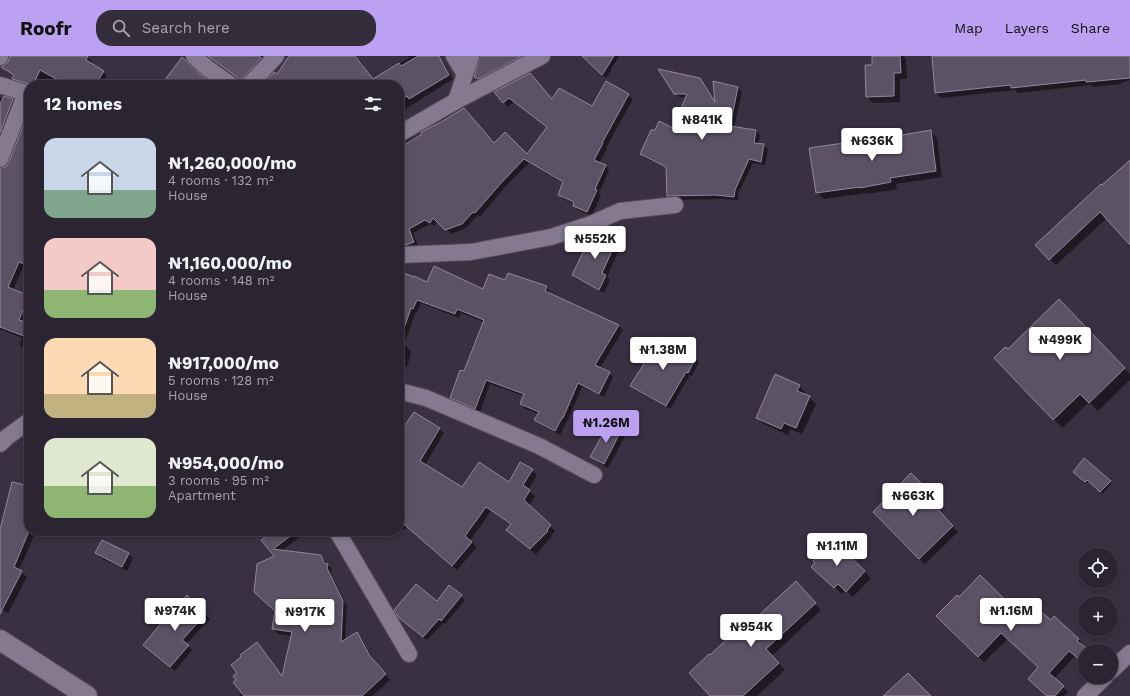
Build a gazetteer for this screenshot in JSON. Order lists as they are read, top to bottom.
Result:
{
  "page": {
    "header": "Roofr",
    "search": "Search here",
    "nav": ["Map", "Layers", "Share"],
    "heading": "12 homes",
    "price": [
      "₦841K",
      "₦636K",
      "₦552K",
      "₦499K",
      "₦1.38M",
      "₦1.26M",
      "₦663K",
      "₦1.11M",
      "₦974K",
      "₦1.16M",
      "₦917K",
      "₦954K"
    ],
    "list": [
      {
        "name": "₦1,260,000/mo",
        "note": "4 rooms · 132 m² · House"
      },
      {
        "name": "₦1,160,000/mo",
        "note": "4 rooms · 148 m² · House"
      },
      {
        "name": "₦917,000/mo",
        "note": "5 rooms · 128 m² · House"
      },
      {
        "name": "₦954,000/mo",
        "note": "3 rooms · 95 m² · Apartment"
      }
    ],
    "map_buttons": ["+", "−"]
  }
}
